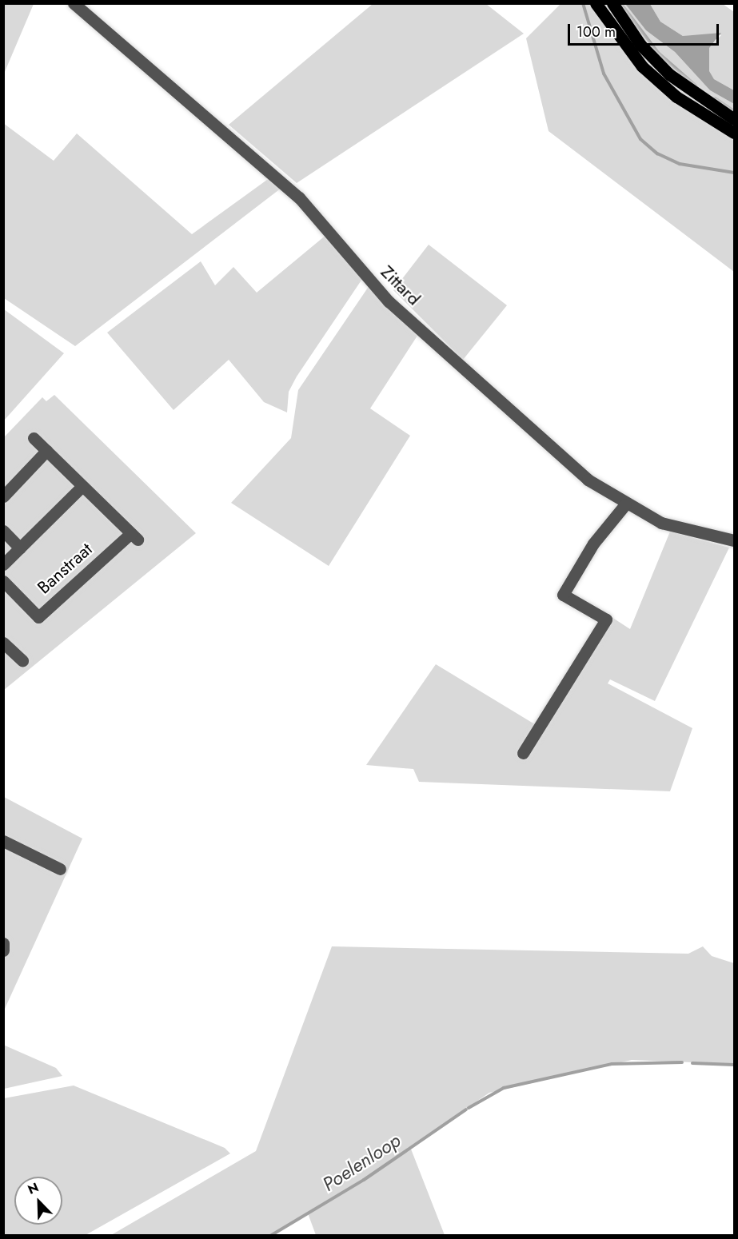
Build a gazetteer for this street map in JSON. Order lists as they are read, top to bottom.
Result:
{
  "streets": {
    "street": ["Zittard", "Banstraat"]
  },
  "water": ["Poelenloop"],
  "scale_bar": "100 m",
  "north": "top left"
}
